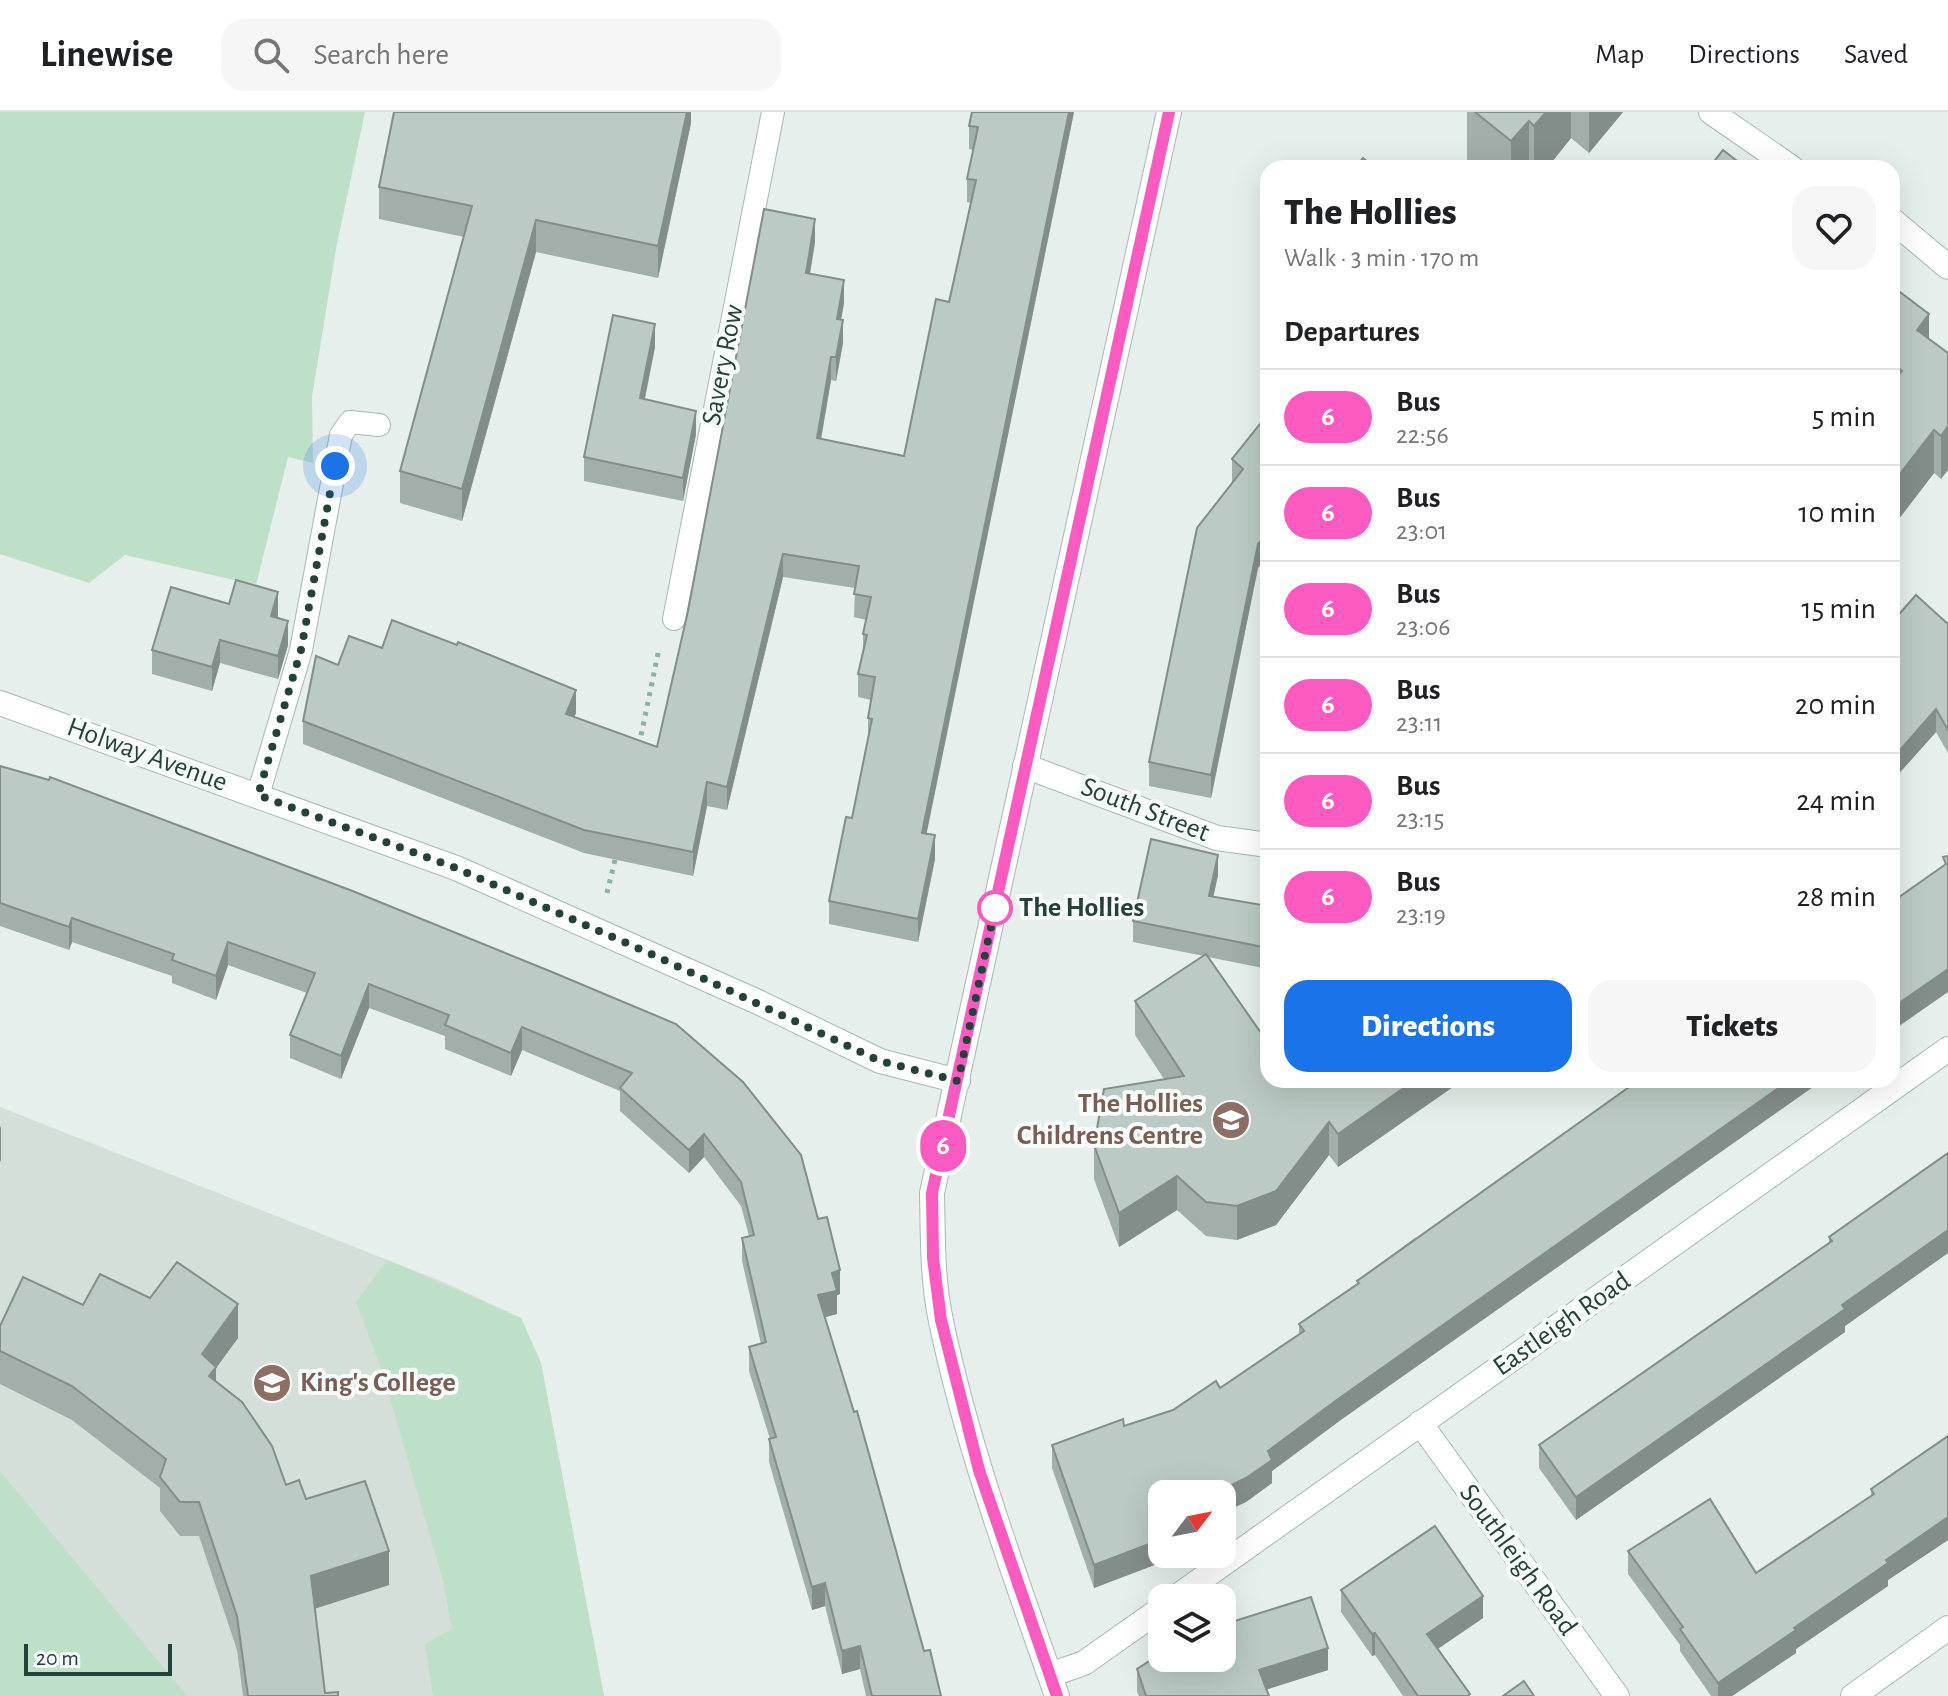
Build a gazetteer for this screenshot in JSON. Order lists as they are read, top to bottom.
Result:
{
  "streets": {
    "street": [
      "Holway Avenue",
      "South Street",
      "Eastleigh Road",
      "Southleigh Road"
    ],
    "lane": ["Savery Row"]
  },
  "crossings": [
    ["Eastleigh Road", "Southleigh Road"]
  ],
  "places": {
    "other": ["The Hollies"],
    "school or university": ["The Hollies Childrens Centre", "King's College"]
  },
  "lines": ["bus line 6"],
  "scale_bar": "20 m",
  "north": "top right",
  "page": {
    "header": "Linewise",
    "search": "Search here",
    "nav": ["Map", "Directions", "Saved"],
    "on_map": "6",
    "heading": [
      ["The Hollies", "Walk · 3 min · 170 m"],
      "Departures"
    ],
    "list": [
      {
        "mark": "6",
        "name": "Bus",
        "note": "22:56",
        "value": "5 min"
      },
      {
        "mark": "6",
        "name": "Bus",
        "note": "23:01",
        "value": "10 min"
      },
      {
        "mark": "6",
        "name": "Bus",
        "note": "23:06",
        "value": "15 min"
      },
      {
        "mark": "6",
        "name": "Bus",
        "note": "23:11",
        "value": "20 min"
      },
      {
        "mark": "6",
        "name": "Bus",
        "note": "23:15",
        "value": "24 min"
      },
      {
        "mark": "6",
        "name": "Bus",
        "note": "23:19",
        "value": "28 min"
      }
    ],
    "buttons": ["Directions", "Tickets"],
    "scale": "20 m"
  }
}
